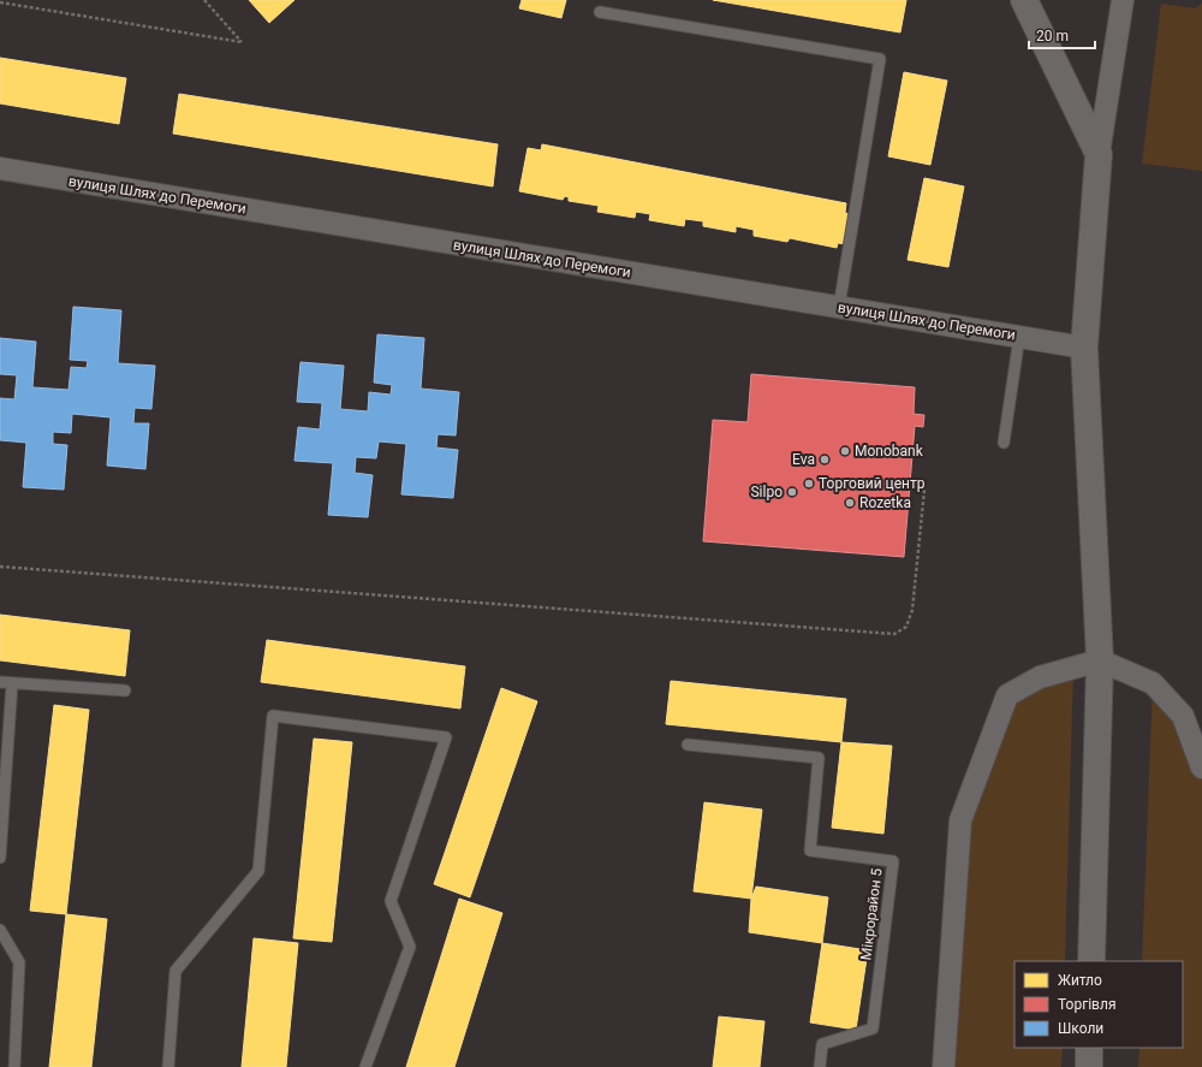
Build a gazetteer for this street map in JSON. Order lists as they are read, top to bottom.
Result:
{
  "streets": {
    "street": ["вулиця Шлях до Перемоги"],
    "lane": ["Мікрорайон 5"]
  },
  "places": [
    "Monobank",
    "Eva",
    "Торговий центр",
    "Silpo",
    "Rozetka"
  ],
  "legend": ["Житло", "Торгівля", "Школи"],
  "scale_bar": "20 m"
}
